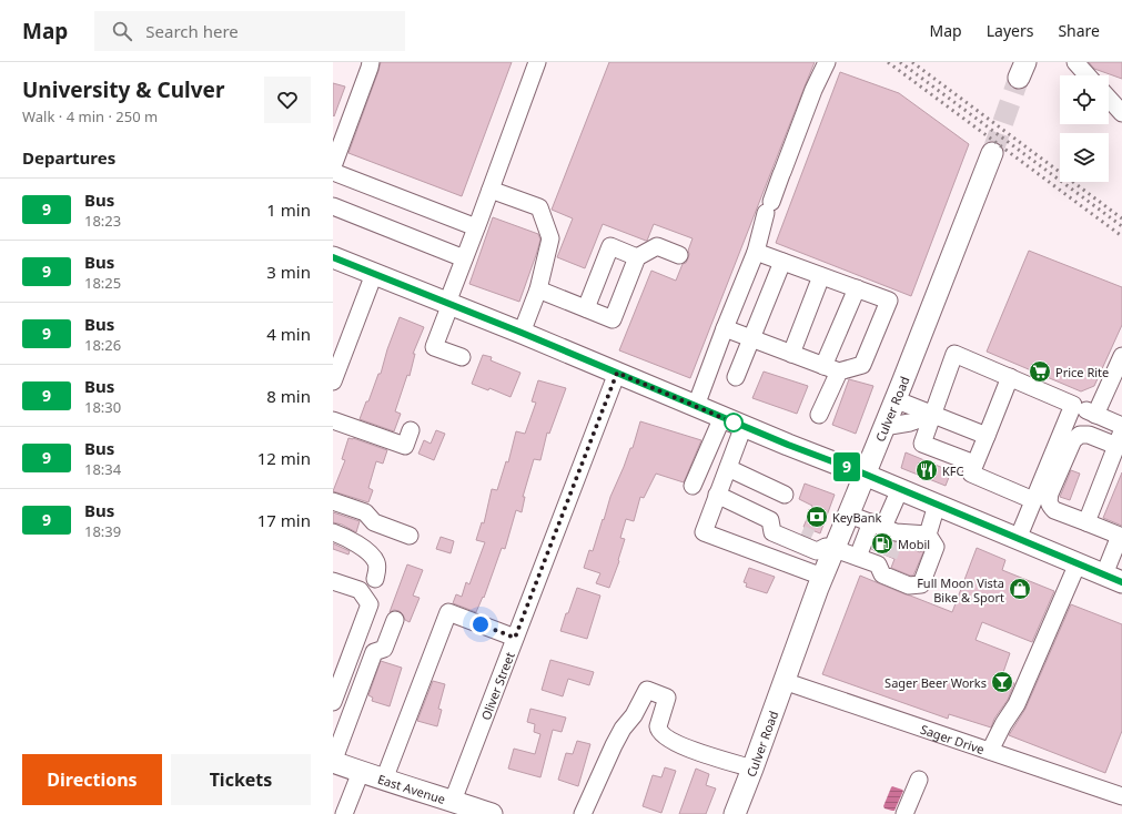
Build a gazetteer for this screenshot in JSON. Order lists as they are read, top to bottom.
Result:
{
  "streets": {
    "main road": ["Culver Road", "East Avenue"],
    "street": ["Oliver Street", "Sager Drive"]
  },
  "crossings": [
    ["Culver Road", "Sager Drive"],
    ["Oliver Street", "East Avenue"]
  ],
  "places": {
    "supermarket": ["Price Rite"],
    "restaurant": ["KFC"],
    "bank": ["KeyBank"],
    "fuel station": ["Mobil"],
    "shop": ["Full Moon Vista Bike & Sport"],
    "bar": ["Sager Beer Works"]
  },
  "lines": ["bus line 9"],
  "page": {
    "header": "Map",
    "search": "Search here",
    "nav": ["Map", "Layers", "Share"],
    "heading": [
      ["University & Culver", "Walk · 4 min · 250 m"],
      "Departures"
    ],
    "on_map": "9",
    "list": [
      {
        "mark": "9",
        "name": "Bus",
        "note": "18:23",
        "value": "1 min"
      },
      {
        "mark": "9",
        "name": "Bus",
        "note": "18:25",
        "value": "3 min"
      },
      {
        "mark": "9",
        "name": "Bus",
        "note": "18:26",
        "value": "4 min"
      },
      {
        "mark": "9",
        "name": "Bus",
        "note": "18:30",
        "value": "8 min"
      },
      {
        "mark": "9",
        "name": "Bus",
        "note": "18:34",
        "value": "12 min"
      },
      {
        "mark": "9",
        "name": "Bus",
        "note": "18:39",
        "value": "17 min"
      }
    ],
    "buttons": ["Directions", "Tickets"]
  }
}
